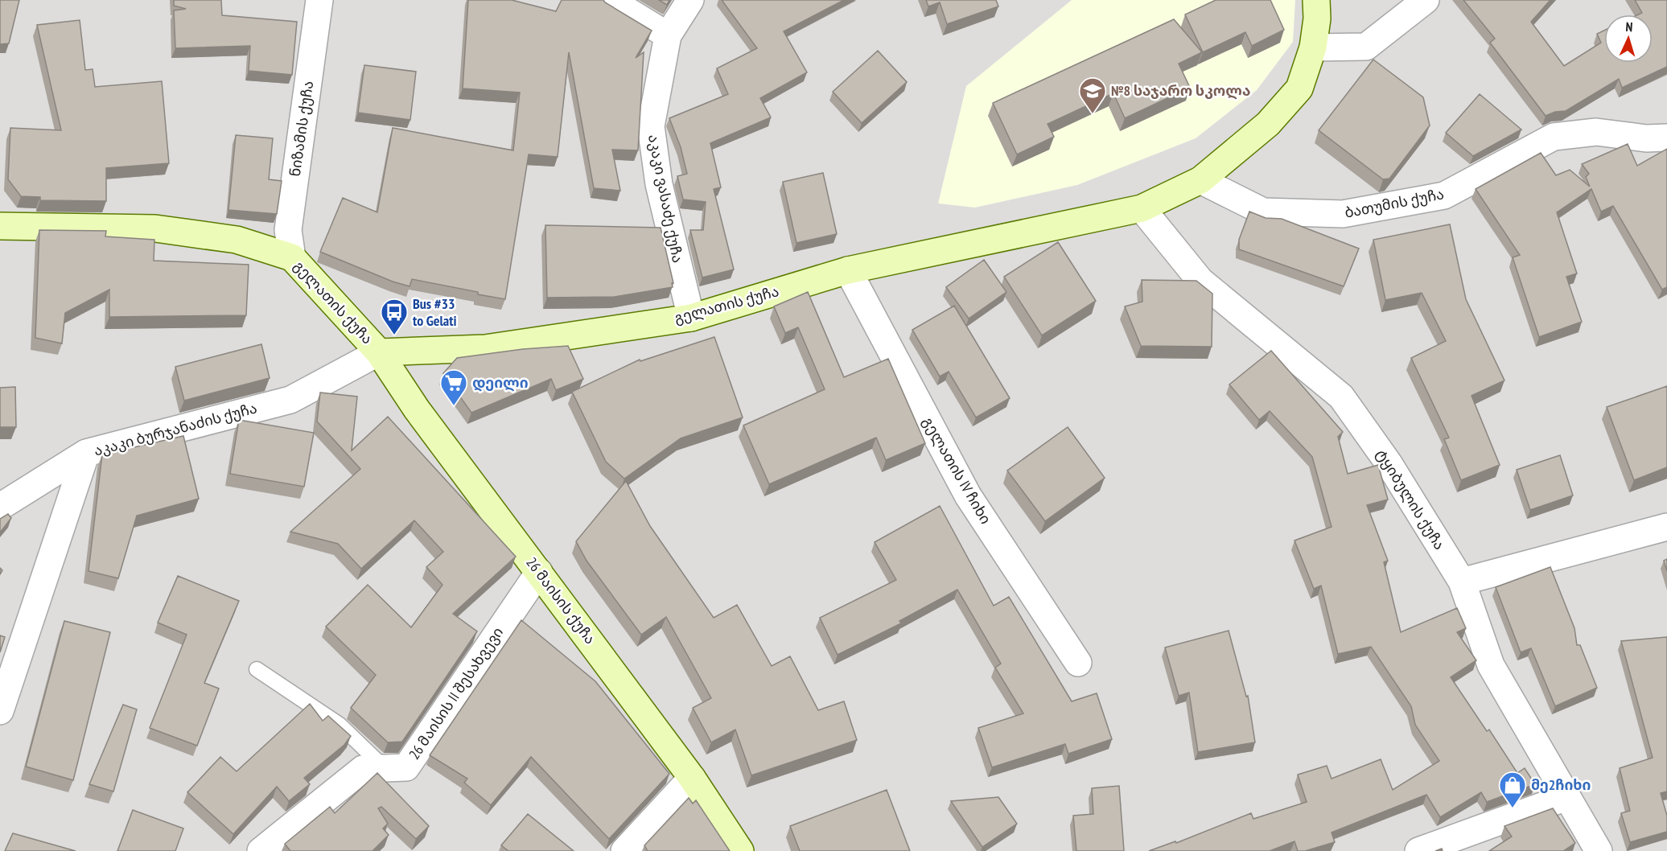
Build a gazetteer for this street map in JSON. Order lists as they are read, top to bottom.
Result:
{
  "streets": {
    "main road": ["გელათის ქუჩა", "26 მაისის ქუჩა"],
    "street": [
      "ნიზამის ქუჩა",
      "აკაკი ვასაძე ქუჩა",
      "ბათუმის ქუჩა",
      "აკაკი ბურჯანაძის ქუჩა",
      "გელათის IV ჩიხი",
      "ტყიბულის ქუჩა",
      "26 მაისის II შესახვევი"
    ]
  },
  "crossings": [
    ["ნიზამის ქუჩა", "გელათის ქუჩა"],
    ["აკაკი ვასაძე ქუჩა", "გელათის ქუჩა"],
    ["ბათუმის ქუჩა", "გელათის ქუჩა"],
    ["გელათის ქუჩა", "აკაკი ბურჯანაძის ქუჩა"],
    ["გელათის ქუჩა", "გელათის IV ჩიხი"],
    ["გელათის ქუჩა", "ტყიბულის ქუჩა"],
    ["გელათის ქუჩა", "26 მაისის ქუჩა"],
    ["აკაკი ბურჯანაძის ქუჩა", "26 მაისის ქუჩა"],
    ["26 მაისის ქუჩა", "26 მაისის II შესახვევი"]
  ],
  "places": {
    "school or university": ["№8 საჯარო სკოლა"],
    "bus stop": ["Bus #33 to Gelati"],
    "supermarket": ["დეილი"],
    "shop": ["მე2ჩიხი"]
  },
  "north": "top"
}
